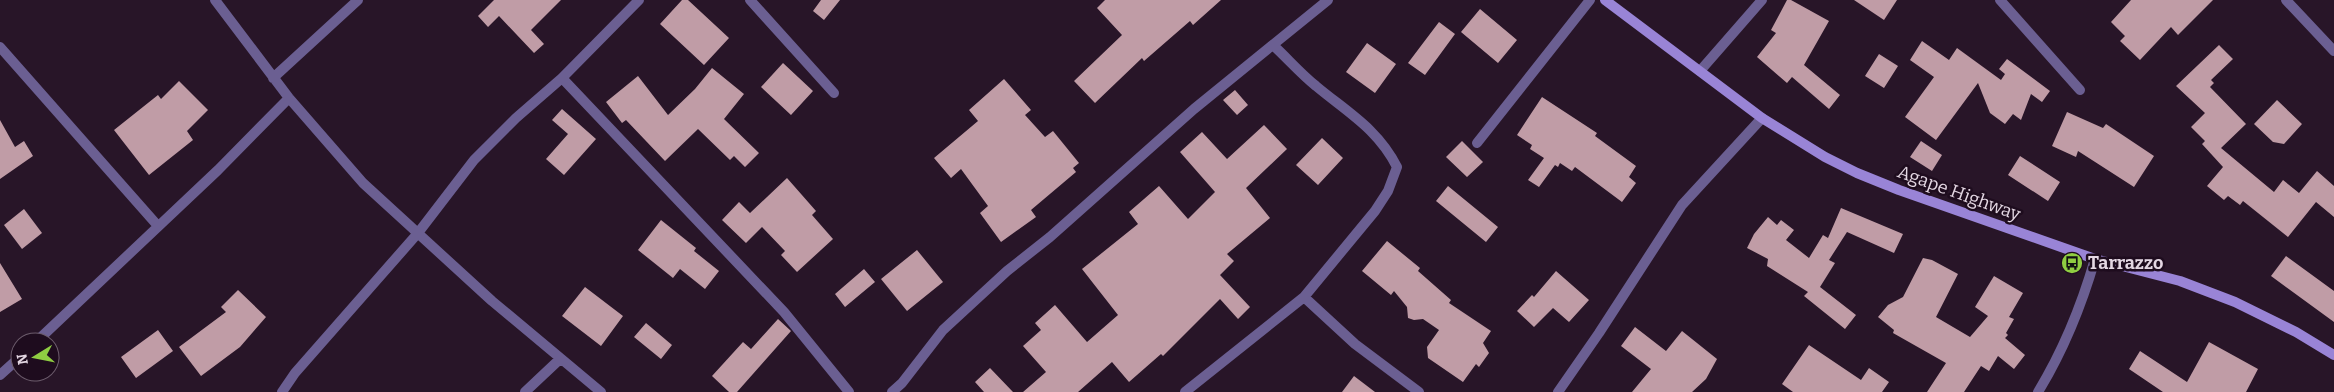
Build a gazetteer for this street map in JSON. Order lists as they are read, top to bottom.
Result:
{
  "streets": {
    "street": ["Agape Highway"]
  },
  "places": {
    "bus stop": ["Tarrazzo"]
  },
  "north": "left"
}
